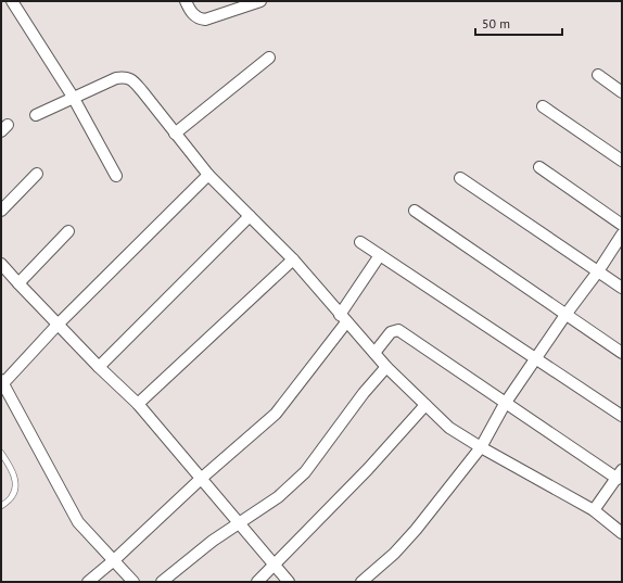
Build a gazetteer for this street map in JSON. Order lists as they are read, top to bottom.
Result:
{
  "scale_bar": "50 m"
}
